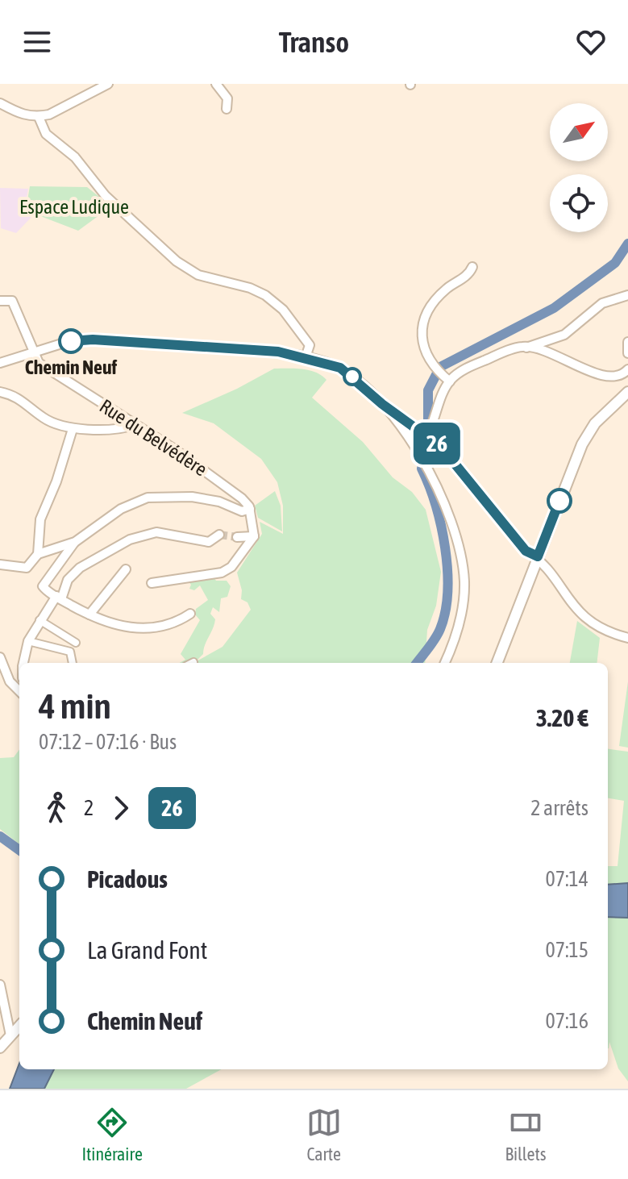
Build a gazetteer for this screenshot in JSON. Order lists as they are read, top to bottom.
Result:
{
  "streets": {
    "street": ["Rue du Belvédère"]
  },
  "parks": ["Espace Ludique"],
  "places": ["Chemin Neuf"],
  "lines": ["bus line 26"],
  "north": "top right",
  "page": {
    "header": "Transo",
    "on_map": "26",
    "heading": ["4 min", "07:12 – 07:16 · Bus", "3.20 €"],
    "legs": ["2", "26", "2 arrêts"],
    "list": [
      {
        "name": "Picadous",
        "value": "07:14"
      },
      {
        "name": "La Grand Font",
        "value": "07:15"
      },
      {
        "name": "Chemin Neuf",
        "value": "07:16"
      }
    ],
    "tabs": ["Itinéraire", "Carte", "Billets"]
  }
}
